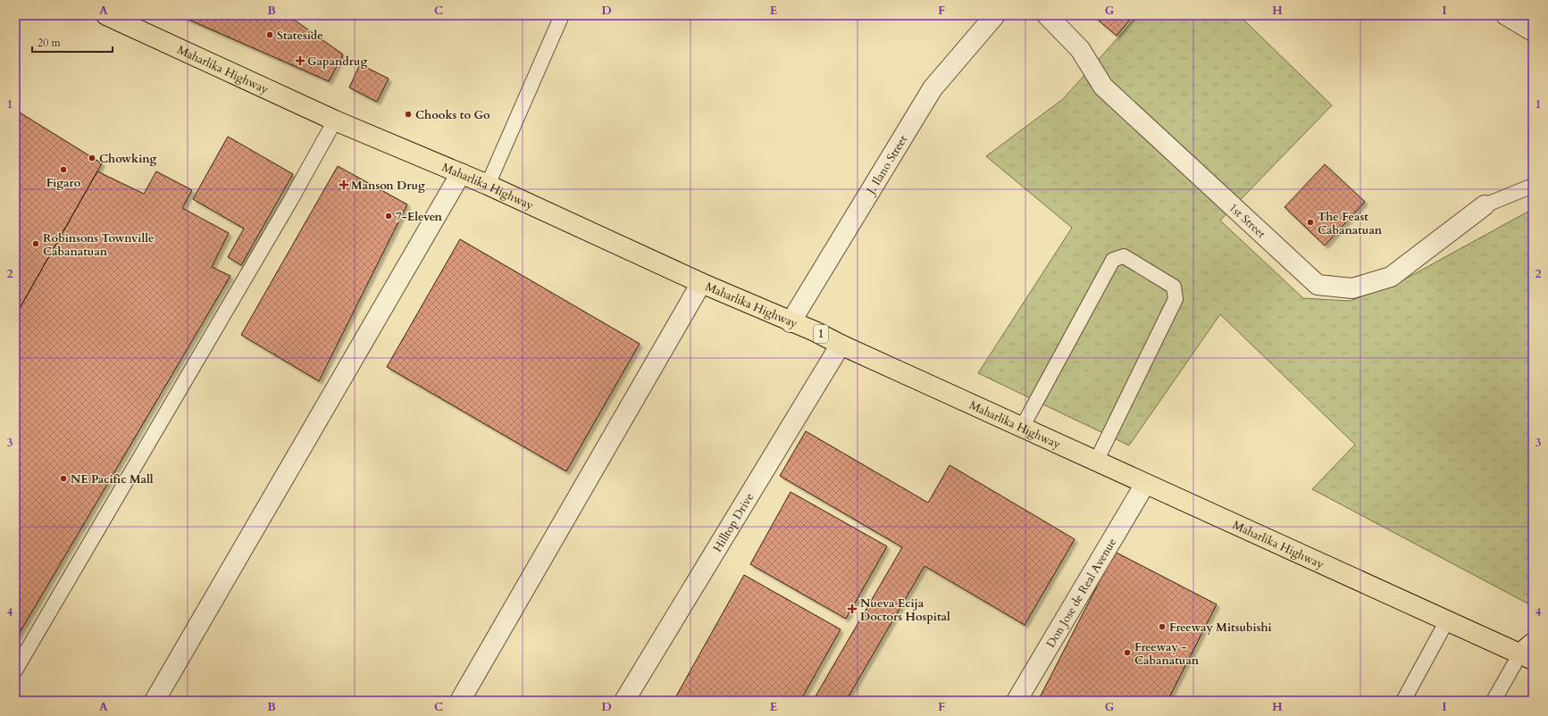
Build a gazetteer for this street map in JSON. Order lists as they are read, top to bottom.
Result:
{
  "streets": {
    "main road": ["Maharlika Highway", "1"],
    "street": [
      "J. Ilano Street",
      "1st Street",
      "Hilltop Drive",
      "Don Jose de Real Avenue"
    ]
  },
  "crossings": [
    ["Maharlika Highway", "J. Ilano Street"],
    ["Maharlika Highway", "Hilltop Drive"],
    ["Maharlika Highway", "Don Jose de Real Avenue"]
  ],
  "places": {
    "other": [
      "Stateside",
      "Chooks to Go",
      "Chowking",
      "Figaro",
      "7-Eleven",
      "The Feast Cabanatuan",
      "Robinsons Townville Cabanatuan",
      "NE Pacific Mall",
      "Freeway Mitsubishi",
      "Freeway - Cabanatuan"
    ],
    "health": ["Gapandrug", "Manson Drug", "Nueva Ecija Doctors Hospital"]
  },
  "scale_bar": "20 m",
  "grid": {
    "columns": [
      "A",
      "B",
      "C",
      "D",
      "E",
      "F",
      "G",
      "H",
      "I"
    ],
    "rows": [
      "1",
      "2",
      "3",
      "4"
    ]
  }
}
